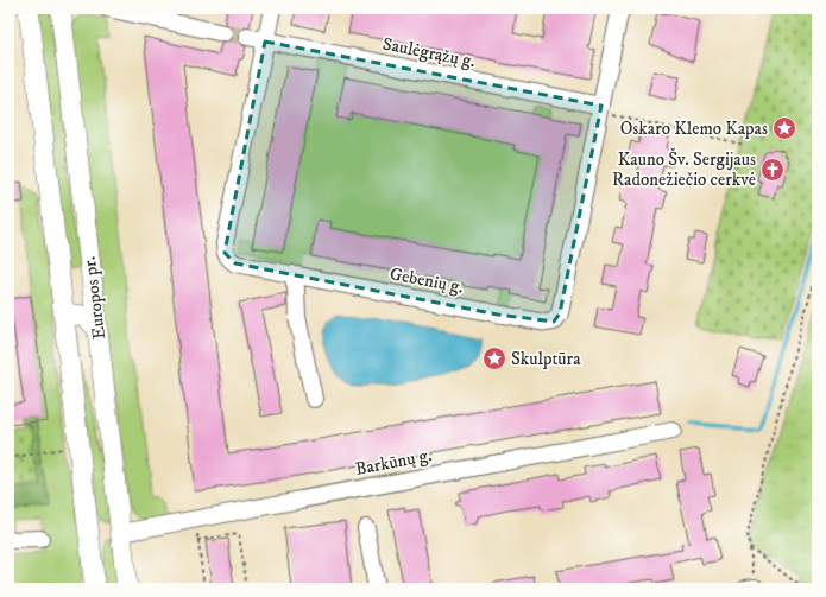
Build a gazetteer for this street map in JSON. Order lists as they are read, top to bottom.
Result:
{
  "streets": {
    "main road": ["Europos pr."],
    "street": ["Saulėgrąžų g.", "Gebenių g.", "Barkūnų g."]
  },
  "crossings": [
    ["Saulėgrąžų g.", "Gebenių g."],
    ["Europos pr.", "Barkūnų g."]
  ],
  "places": {
    "place": ["Oskaro Klemo Kapas", "Skulptūra"],
    "church": ["Kauno Šv. Sergijaus Radonežiečio cerkvė"]
  }
}
